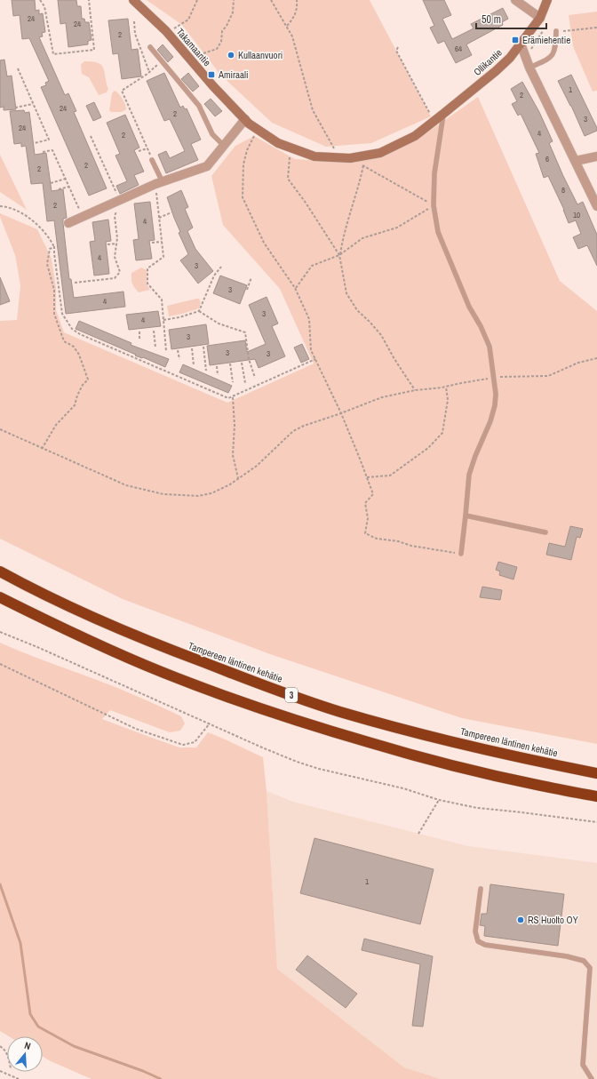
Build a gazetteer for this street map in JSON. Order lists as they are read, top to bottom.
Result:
{
  "streets": {
    "highway": ["Tampereen läntinen kehätie", "3"],
    "street": ["Takamaantie", "Ollikantie"]
  },
  "crossings": [
    ["Takamaantie", "Ollikantie"]
  ],
  "places": {
    "transit": ["Erämiehentie", "Amiraali"],
    "other": ["Kullaanvuori", "RS Huolto OY"]
  },
  "house_numbers": [
    "24",
    "24",
    "2",
    "64",
    "1",
    "2",
    "24",
    "2",
    "3",
    "24",
    "4",
    "2",
    "6",
    "2",
    "2",
    "8",
    "2",
    "10",
    "4",
    "4",
    "3",
    "3",
    "4",
    "3",
    "4",
    "3",
    "3",
    "3",
    "1"
  ],
  "scale_bar": "50 m",
  "north": "top"
}
